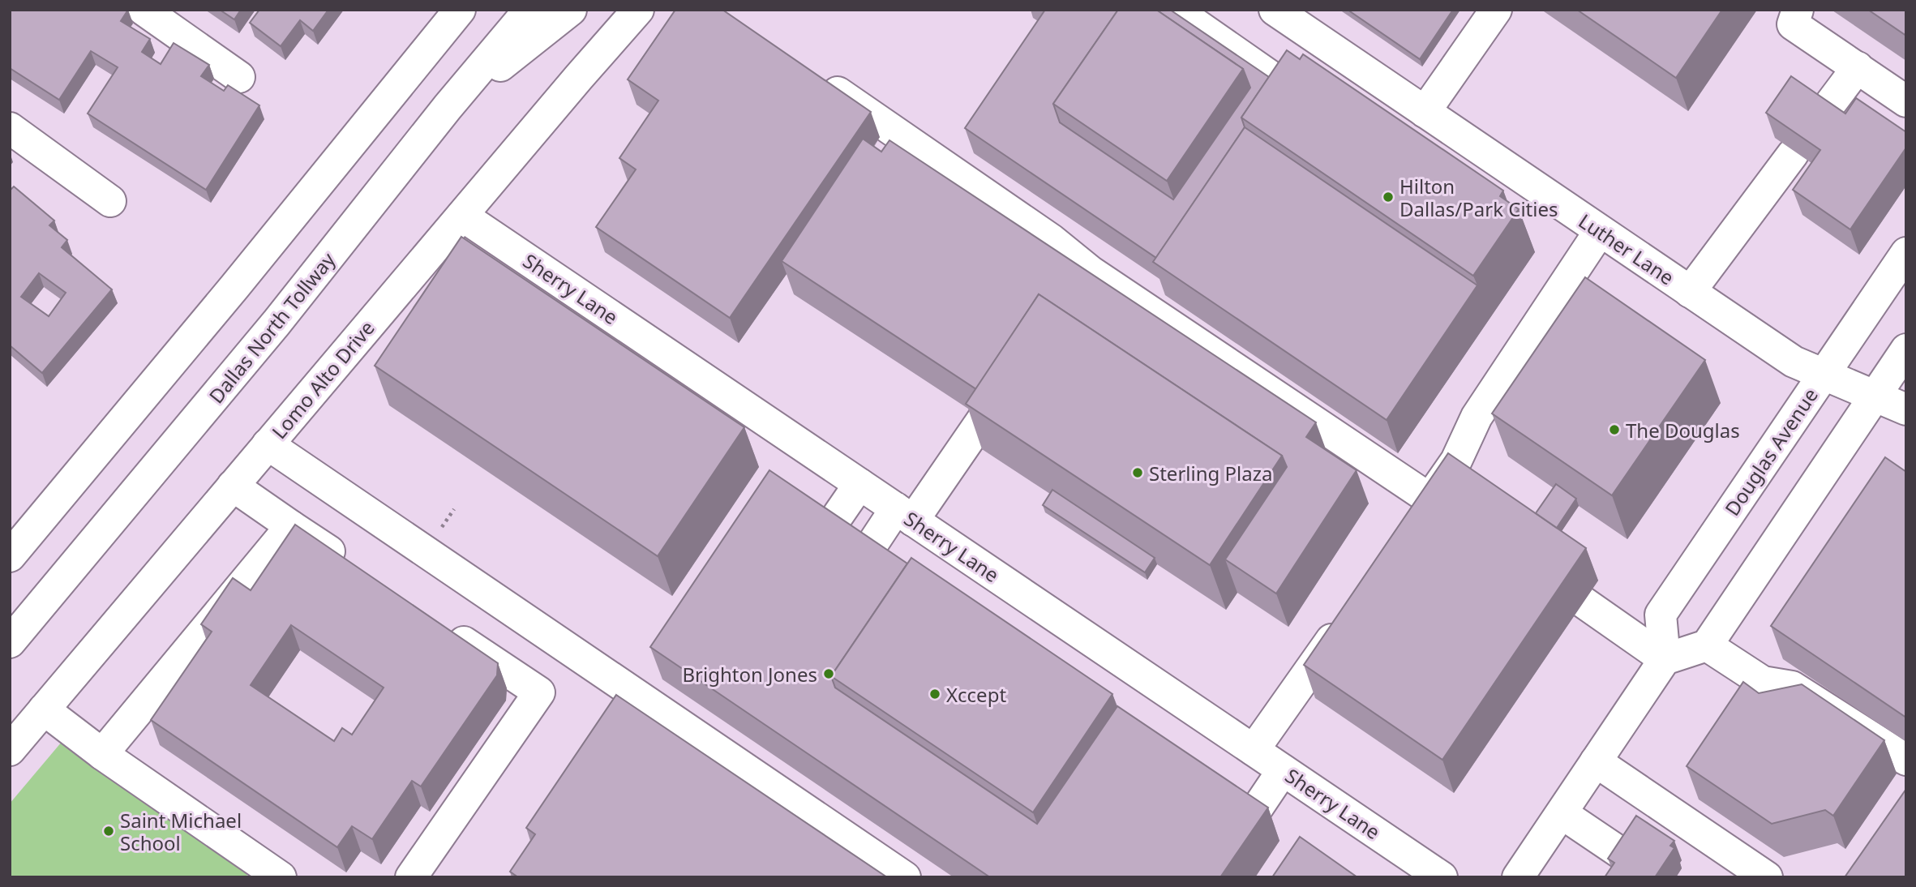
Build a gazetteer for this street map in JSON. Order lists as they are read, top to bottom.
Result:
{
  "streets": {
    "main road": [
      "Luther Lane",
      "Sherry Lane",
      "Dallas North Tollway",
      "Lomo Alto Drive",
      "Douglas Avenue"
    ]
  },
  "crossings": [
    ["Luther Lane", "Douglas Avenue"],
    ["Sherry Lane", "Lomo Alto Drive"]
  ],
  "places": [
    "Hilton Dallas/Park Cities",
    "The Douglas",
    "Sterling Plaza",
    "Brighton Jones",
    "Xccept",
    "Saint Michael School"
  ]
}
